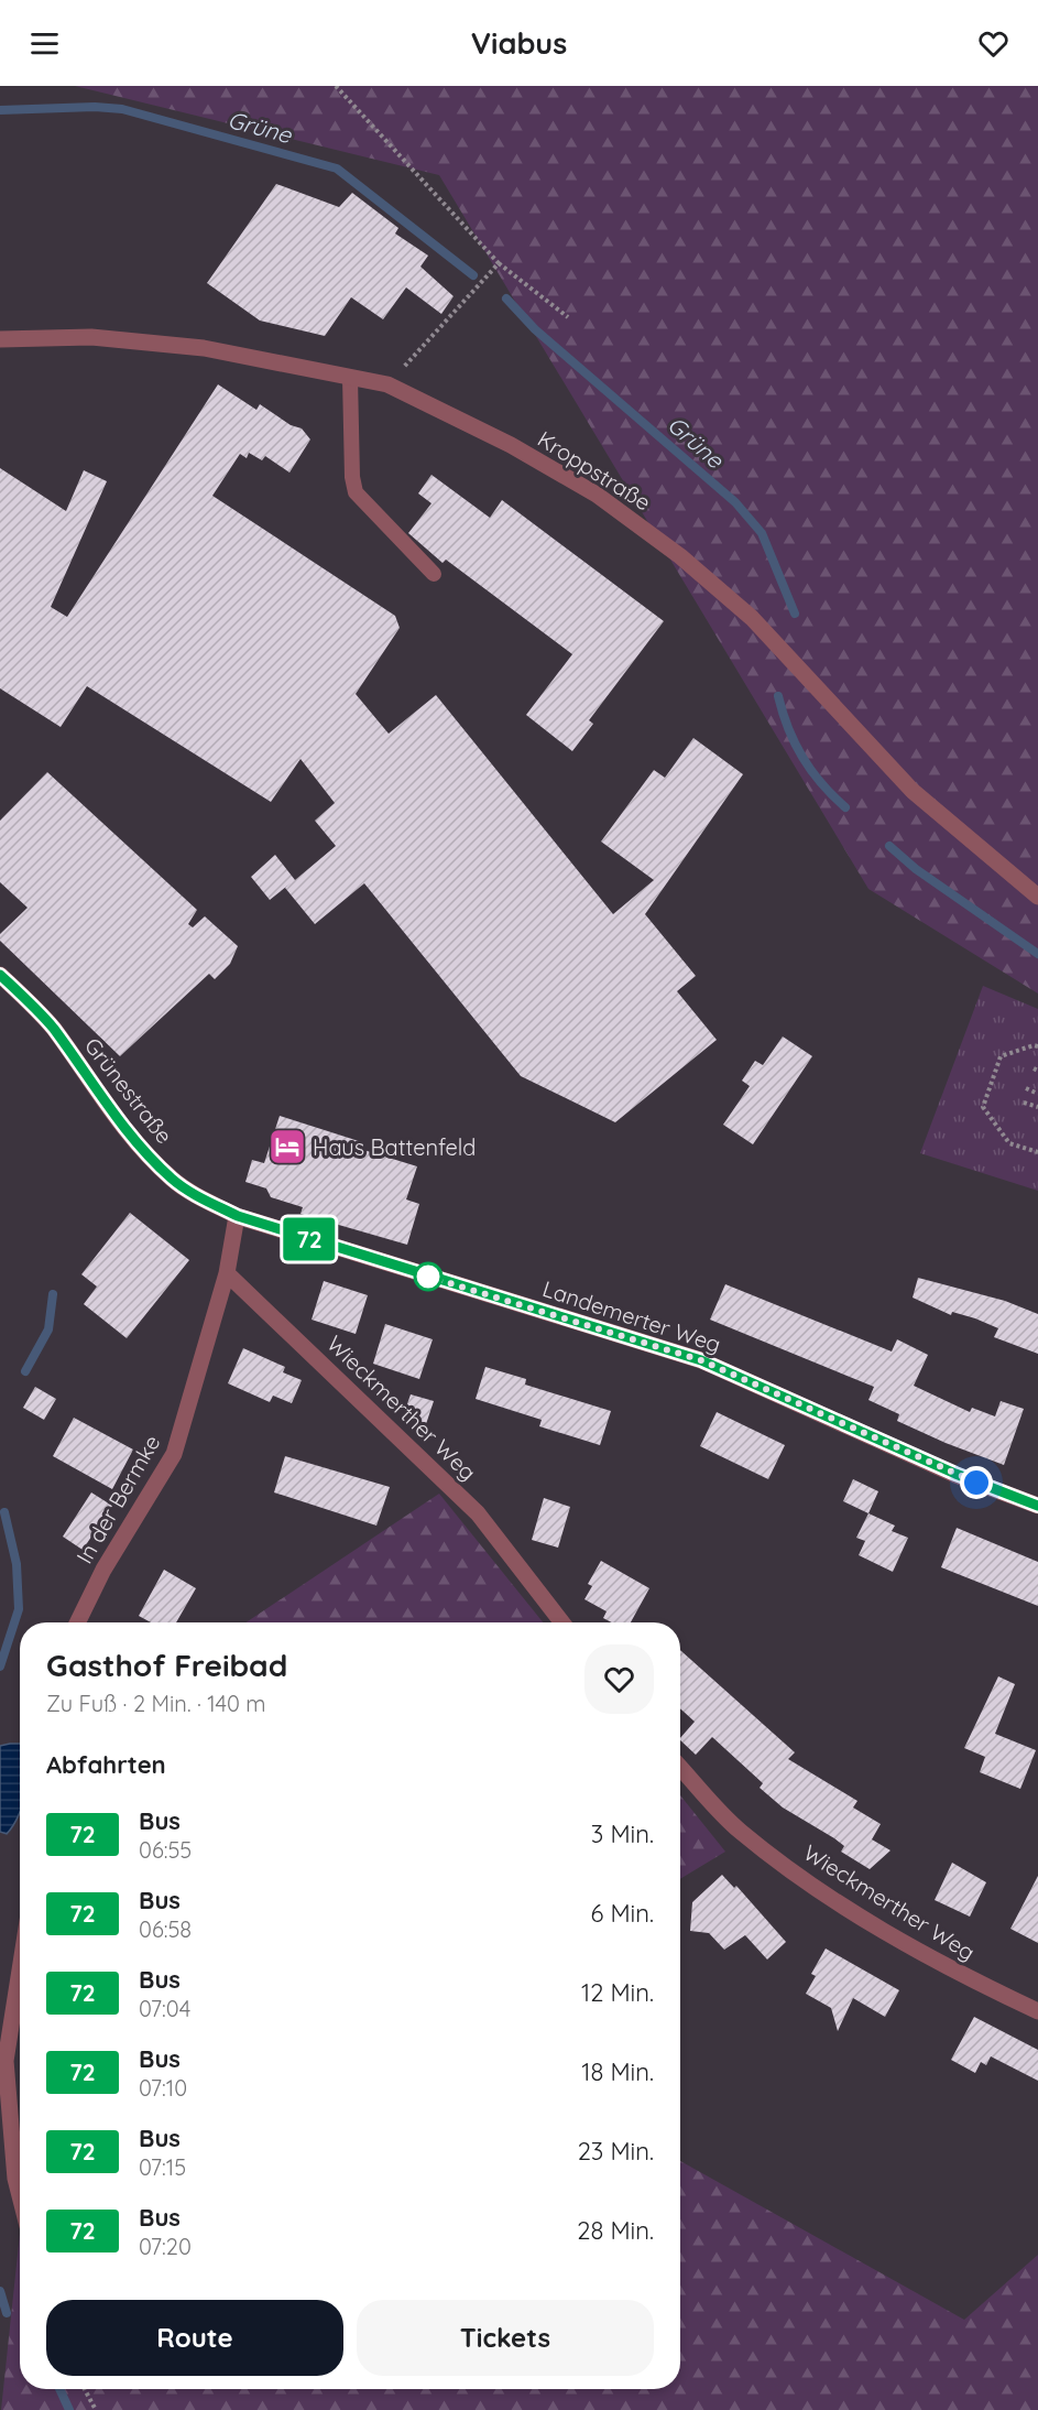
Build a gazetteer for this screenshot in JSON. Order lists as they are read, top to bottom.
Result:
{
  "streets": {
    "street": [
      "Kroppstraße",
      "Grünestraße",
      "Landemerter Weg",
      "Wieckmerther Weg",
      "In der Bermke"
    ]
  },
  "crossings": [
    ["Grünestraße", "Landemerter Weg"],
    ["Wieckmerther Weg", "In der Bermke"]
  ],
  "water": ["Grüne"],
  "places": {
    "hotel": ["Haus Battenfeld"]
  },
  "lines": ["bus line 72"],
  "page": {
    "header": "Viabus",
    "on_map": "72",
    "heading": [
      ["Gasthof Freibad", "Zu Fuß · 2 Min. · 140 m"],
      "Abfahrten"
    ],
    "list": [
      {
        "mark": "72",
        "name": "Bus",
        "note": "06:55",
        "value": "3 Min."
      },
      {
        "mark": "72",
        "name": "Bus",
        "note": "06:58",
        "value": "6 Min."
      },
      {
        "mark": "72",
        "name": "Bus",
        "note": "07:04",
        "value": "12 Min."
      },
      {
        "mark": "72",
        "name": "Bus",
        "note": "07:10",
        "value": "18 Min."
      },
      {
        "mark": "72",
        "name": "Bus",
        "note": "07:15",
        "value": "23 Min."
      },
      {
        "mark": "72",
        "name": "Bus",
        "note": "07:20",
        "value": "28 Min."
      }
    ],
    "buttons": ["Route", "Tickets"]
  }
}
